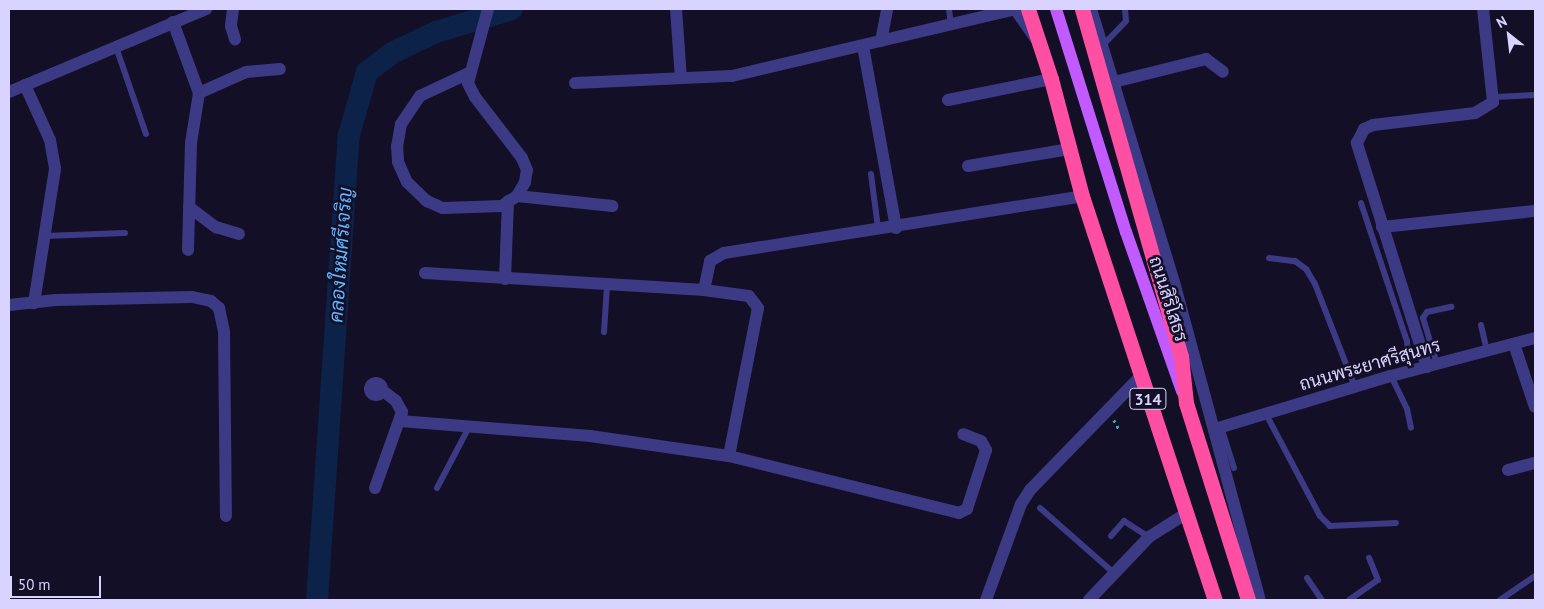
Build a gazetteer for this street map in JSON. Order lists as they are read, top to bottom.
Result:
{
  "streets": {
    "highway": ["ถนนสิริโสธร", "314"],
    "street": ["ถนนพระยาศรีสุนทร"]
  },
  "water": ["คลองใหม่ศรีเจริญ"],
  "scale_bar": "50 m",
  "north": "top left"
}
